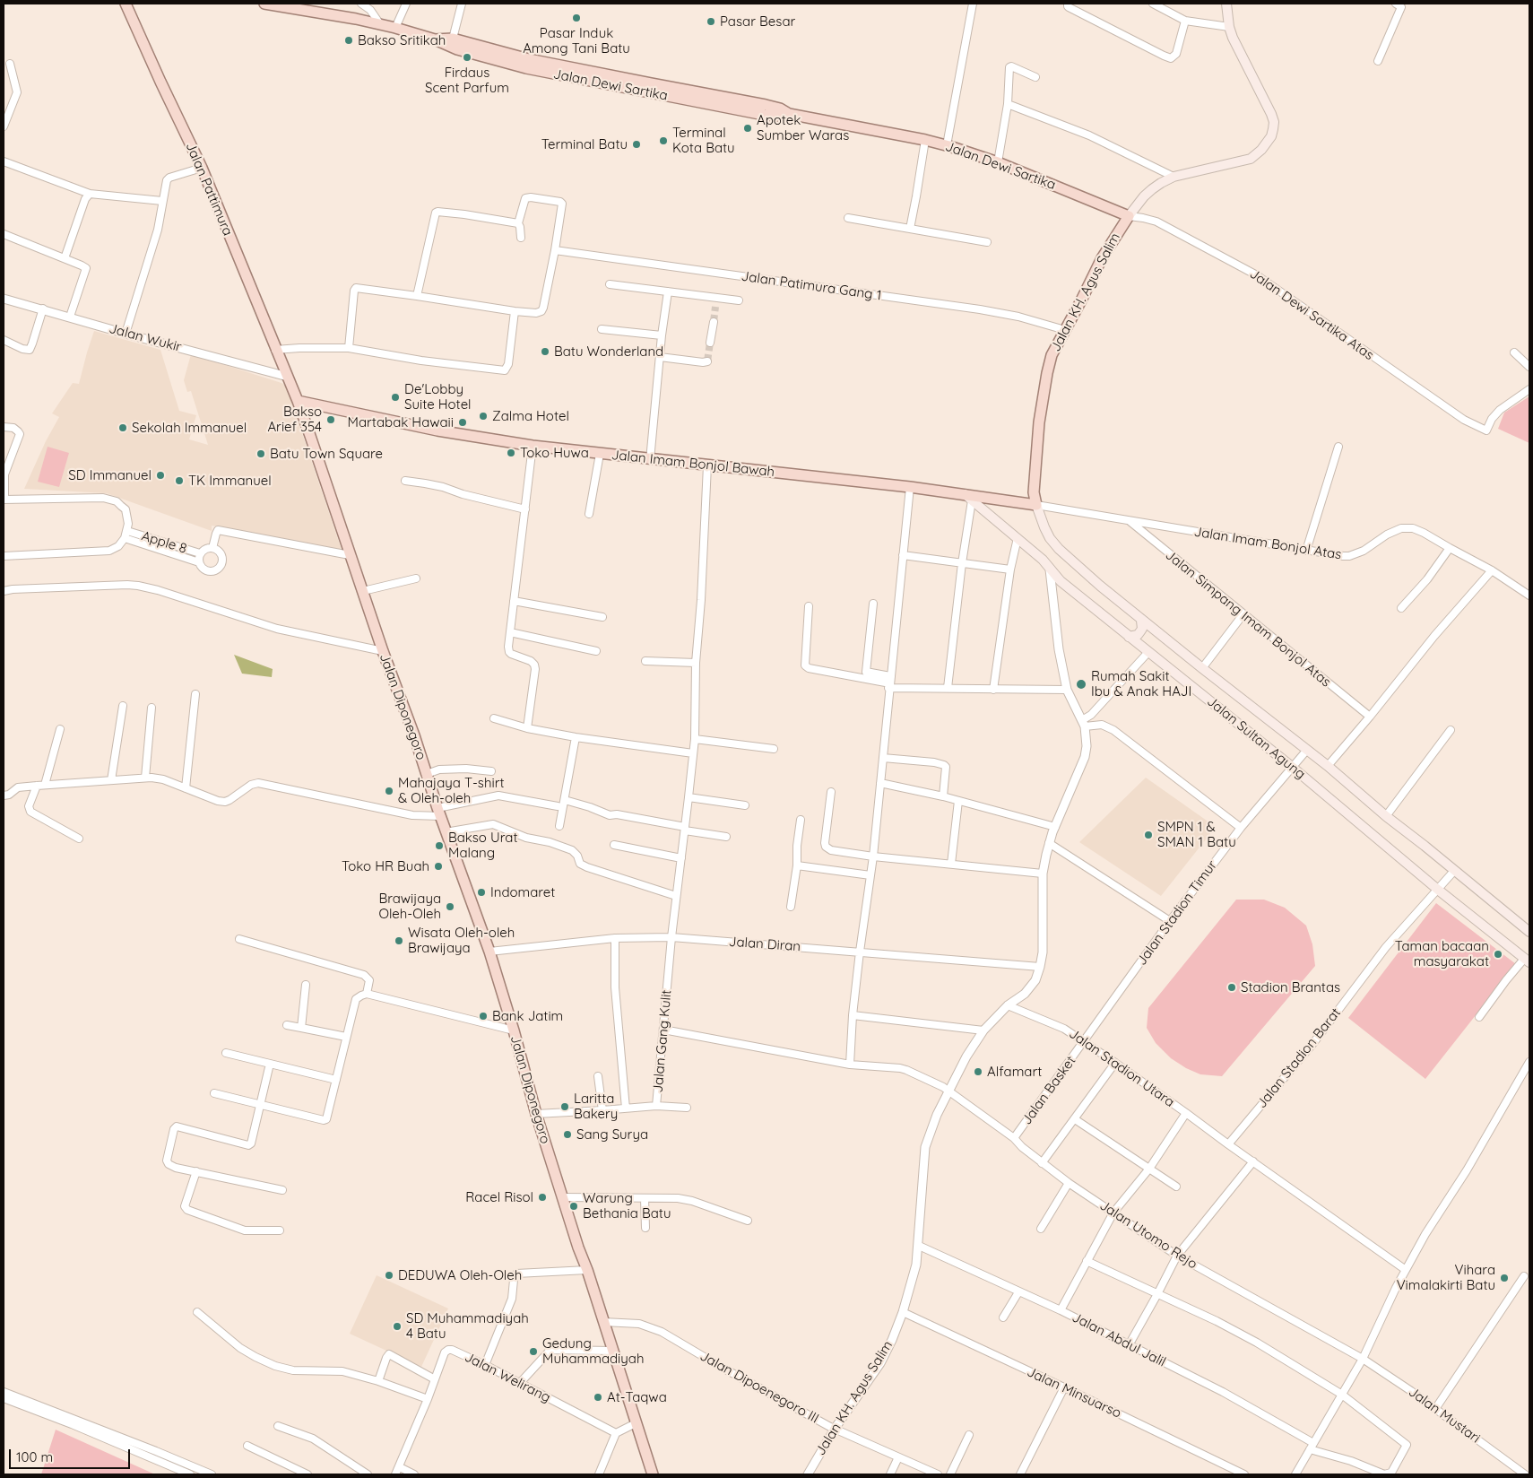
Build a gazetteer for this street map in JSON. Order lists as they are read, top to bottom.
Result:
{
  "streets": {
    "main road": [
      "Jalan Dewi Sartika",
      "Jalan Pattimura",
      "Jalan KH. Agus Salim",
      "Jalan Imam Bonjol Bawah",
      "Jalan Diponegoro",
      "Jalan Sultan Agung"
    ],
    "street": [
      "Jalan Patimura Gang 1",
      "Jalan Dewi Sartika Atas",
      "Jalan Wukir",
      "Apple 8",
      "Jalan Imam Bonjol Atas",
      "Jalan Simpang Imam Bonjol Atas",
      "Jalan Stadion Timur",
      "Jalan Diran",
      "Jalan Gang Kulit",
      "Jalan Stadion Barat",
      "Jalan Stadion Utara",
      "Jalan Basket",
      "Jalan Utomo Rejo",
      "Jalan Abdul Jalil",
      "Jalan Welirang",
      "Jalan Dipoenegoro III",
      "Jalan Minsuarso",
      "Jalan Mustari"
    ]
  },
  "crossings": [
    ["Jalan Dewi Sartika", "Jalan KH. Agus Salim"],
    ["Jalan Dewi Sartika", "Jalan Dewi Sartika Atas"],
    ["Jalan Pattimura", "Jalan Wukir"],
    ["Jalan Pattimura", "Jalan Imam Bonjol Bawah"],
    ["Jalan Pattimura", "Jalan Diponegoro"],
    ["Jalan Patimura Gang 1", "Jalan KH. Agus Salim"],
    ["Jalan KH. Agus Salim", "Jalan Dewi Sartika Atas"],
    ["Jalan KH. Agus Salim", "Jalan Imam Bonjol Bawah"],
    ["Jalan KH. Agus Salim", "Jalan Imam Bonjol Atas"],
    ["Jalan KH. Agus Salim", "Jalan Sultan Agung"],
    ["Jalan KH. Agus Salim", "Jalan Diran"],
    ["Jalan KH. Agus Salim", "Jalan Stadion Utara"],
    ["Jalan KH. Agus Salim", "Jalan Utomo Rejo"],
    ["Jalan KH. Agus Salim", "Jalan Abdul Jalil"],
    ["Jalan KH. Agus Salim", "Jalan Dipoenegoro III"],
    ["Jalan KH. Agus Salim", "Jalan Minsuarso"],
    ["Jalan Imam Bonjol Bawah", "Jalan Imam Bonjol Atas"],
    ["Jalan Imam Bonjol Bawah", "Jalan Diponegoro"],
    ["Jalan Imam Bonjol Bawah", "Jalan Sultan Agung"],
    ["Jalan Imam Bonjol Bawah", "Jalan Gang Kulit"],
    ["Jalan Imam Bonjol Atas", "Jalan Simpang Imam Bonjol Atas"],
    ["Jalan Imam Bonjol Atas", "Jalan Sultan Agung"],
    ["Jalan Diponegoro", "Jalan Diran"],
    ["Jalan Diponegoro", "Jalan Gang Kulit"],
    ["Jalan Diponegoro", "Jalan Dipoenegoro III"],
    ["Jalan Sultan Agung", "Jalan Stadion Timur"],
    ["Jalan Sultan Agung", "Jalan Stadion Barat"],
    ["Jalan Stadion Timur", "Jalan Stadion Utara"],
    ["Jalan Stadion Timur", "Jalan Basket"],
    ["Jalan Diran", "Jalan Gang Kulit"],
    ["Jalan Gang Kulit", "Jalan Utomo Rejo"],
    ["Jalan Stadion Barat", "Jalan Stadion Utara"],
    ["Jalan Stadion Utara", "Jalan Basket"],
    ["Jalan Basket", "Jalan Utomo Rejo"],
    ["Jalan Utomo Rejo", "Jalan Mustari"]
  ],
  "places": [
    "Pasar Induk Among Tani Batu",
    "Pasar Besar",
    "Bakso Sritikah",
    "Firdaus Scent Parfum",
    "Apotek Sumber Waras",
    "Terminal Kota Batu",
    "Terminal Batu",
    "Batu Wonderland",
    "De'Lobby Suite Hotel",
    "Zalma Hotel",
    "Bakso Arief 354",
    "Martabak Hawaii",
    "Sekolah Immanuel",
    "Toko Huwa",
    "Batu Town Square",
    "SD Immanuel",
    "TK Immanuel",
    "Rumah Sakit Ibu & Anak HAJI",
    "Mahajaya T-shirt & Oleh-oleh",
    "SMPN 1 & SMAN 1 Batu",
    "Bakso Urat Malang",
    "Toko HR Buah",
    "Indomaret",
    "Brawijaya Oleh-Oleh",
    "Wisata Oleh-oleh Brawijaya",
    "Taman bacaan masyarakat",
    "Stadion Brantas",
    "Bank Jatim",
    "Alfamart",
    "Laritta Bakery",
    "Sang Surya",
    "Racel Risol",
    "Warung Bethania Batu",
    "DEDUWA Oleh-Oleh",
    "Vihara Vimalakirti Batu",
    "SD Muhammadiyah 4 Batu",
    "Gedung Muhammadiyah",
    "At-Taqwa"
  ],
  "scale_bar": "100 m"
}
